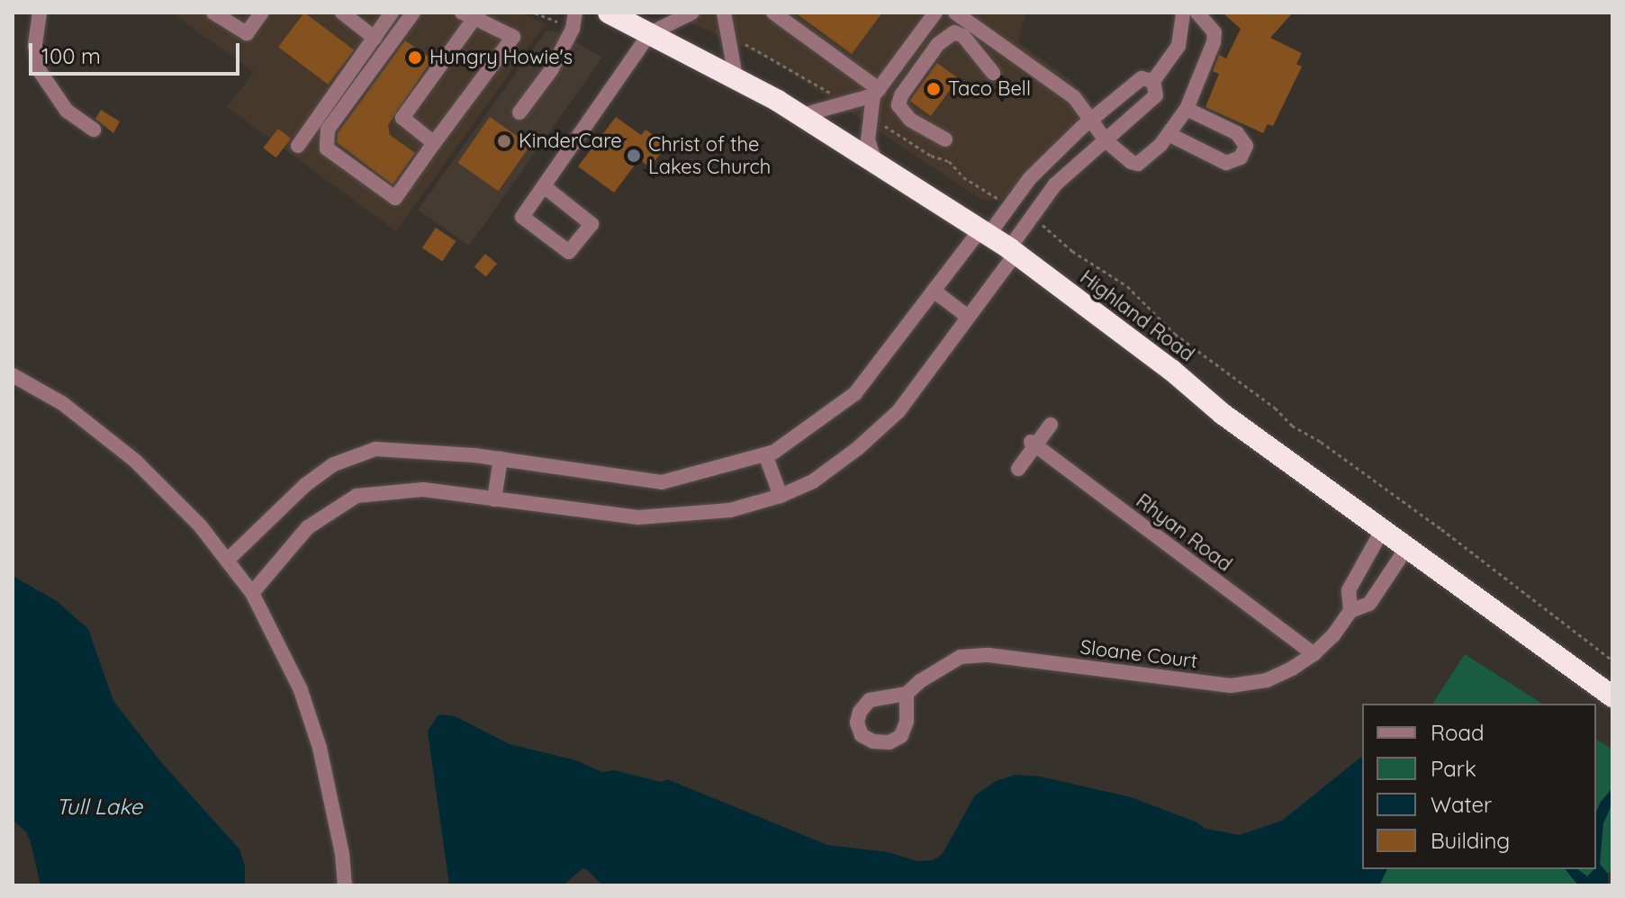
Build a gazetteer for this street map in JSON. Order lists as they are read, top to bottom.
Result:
{
  "streets": {
    "highway": ["Highland Road"],
    "street": ["Rhyan Road", "Sloane Court"]
  },
  "crossings": [
    ["Highland Road", "Sloane Court"],
    ["Rhyan Road", "Sloane Court"]
  ],
  "water": ["Tull Lake"],
  "places": [
    "Hungry Howie's",
    "Taco Bell",
    "KinderCare",
    "Christ of the Lakes Church"
  ],
  "legend": [
    "Road",
    "Park",
    "Water",
    "Building"
  ],
  "scale_bar": "100 m"
}
